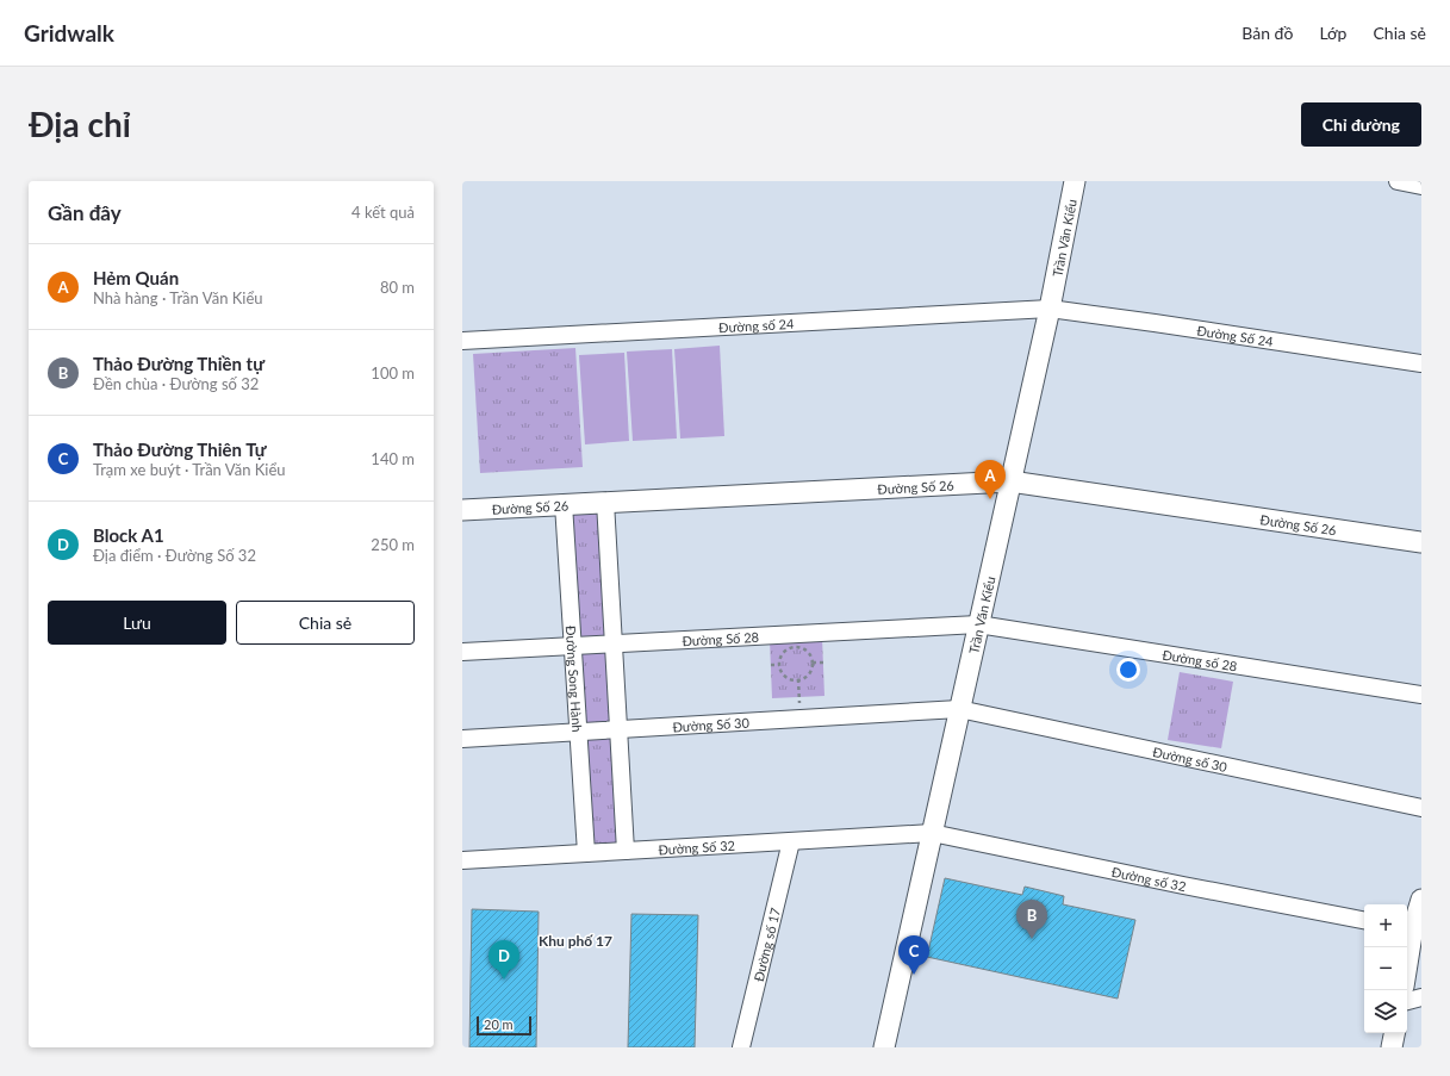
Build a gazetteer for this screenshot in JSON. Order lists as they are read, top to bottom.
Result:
{
  "streets": {
    "street": [
      "Trần Văn Kiểu",
      "Đường số 24",
      "Đường Số 24",
      "Đường Số 26",
      "Đường Số 28",
      "Đường số 28",
      "Đường Song Hành",
      "Đường Số 30",
      "Đường số 30",
      "Đường Số 32",
      "Đường số 32",
      "Đường số 17"
    ]
  },
  "crossings": [
    ["Trần Văn Kiểu", "Đường số 24"],
    ["Trần Văn Kiểu", "Đường Số 24"],
    ["Trần Văn Kiểu", "Đường Số 26"],
    ["Trần Văn Kiểu", "Đường Số 28"],
    ["Trần Văn Kiểu", "Đường số 28"],
    ["Trần Văn Kiểu", "Đường Số 30"],
    ["Trần Văn Kiểu", "Đường số 30"],
    ["Trần Văn Kiểu", "Đường Số 32"],
    ["Trần Văn Kiểu", "Đường số 32"],
    ["Đường số 24", "Đường Số 24"],
    ["Đường Số 26", "Đường Song Hành"],
    ["Đường Số 28", "Đường số 28"],
    ["Đường Số 28", "Đường Song Hành"],
    ["Đường Song Hành", "Đường Số 30"],
    ["Đường Song Hành", "Đường Số 32"],
    ["Đường Số 30", "Đường số 30"],
    ["Đường Số 32", "Đường số 32"],
    ["Đường Số 32", "Đường số 17"]
  ],
  "districts": ["Khu phố 17"],
  "scale_bar": "20 m",
  "page": {
    "header": "Gridwalk",
    "nav": ["Bản đồ", "Lớp", "Chia sẻ"],
    "buttons": [
      "Chỉ đường",
      ["Lưu", "Chia sẻ"]
    ],
    "title": "Địa chỉ",
    "heading": ["Gần đây", "4 kết quả"],
    "list": [
      {
        "mark": "A",
        "name": "Hẻm Quán",
        "note": "Nhà hàng · Trần Văn Kiểu",
        "value": "80 m"
      },
      {
        "mark": "B",
        "name": "Thảo Đường Thiền tự",
        "note": "Đền chùa · Đường số 32",
        "value": "100 m"
      },
      {
        "mark": "C",
        "name": "Thảo Đường Thiên Tự",
        "note": "Trạm xe buýt · Trần Văn Kiểu",
        "value": "140 m"
      },
      {
        "mark": "D",
        "name": "Block A1",
        "note": "Địa điểm · Đường Số 32",
        "value": "250 m"
      }
    ],
    "pins": [
      "A",
      "B",
      "C",
      "D"
    ],
    "map_buttons": ["+", "−"],
    "scale": "20 m"
  }
}
